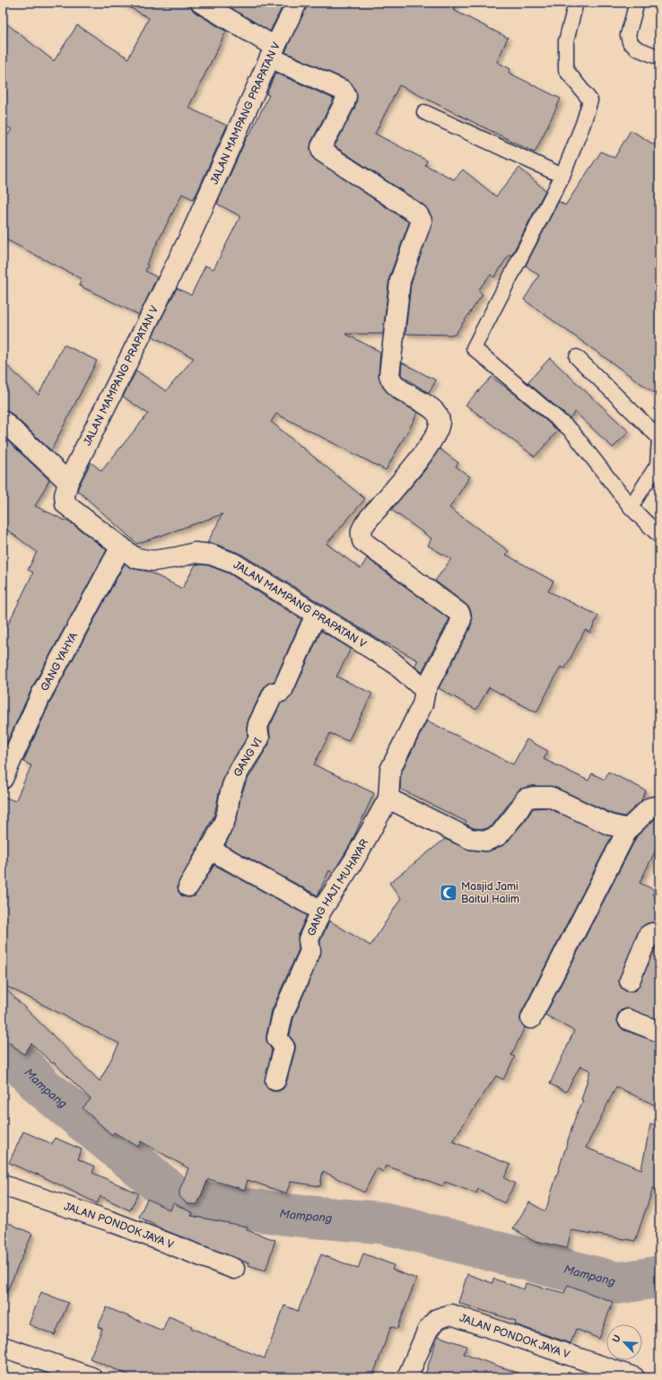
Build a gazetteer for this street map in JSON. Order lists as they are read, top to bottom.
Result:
{
  "streets": {
    "street": [
      "JALAN MAMPANG PRAPATAN V",
      "GANG YAHYA",
      "GANG VI",
      "GANG HAJI MUHAYAR",
      "JALAN PONDOK JAYA V"
    ]
  },
  "crossings": [
    ["JALAN MAMPANG PRAPATAN V", "GANG YAHYA"],
    ["JALAN MAMPANG PRAPATAN V", "GANG VI"]
  ],
  "water": ["Mampang"],
  "places": {
    "mosque": ["Masjid Jami Baitul Halim"]
  },
  "north": "top left"
}
